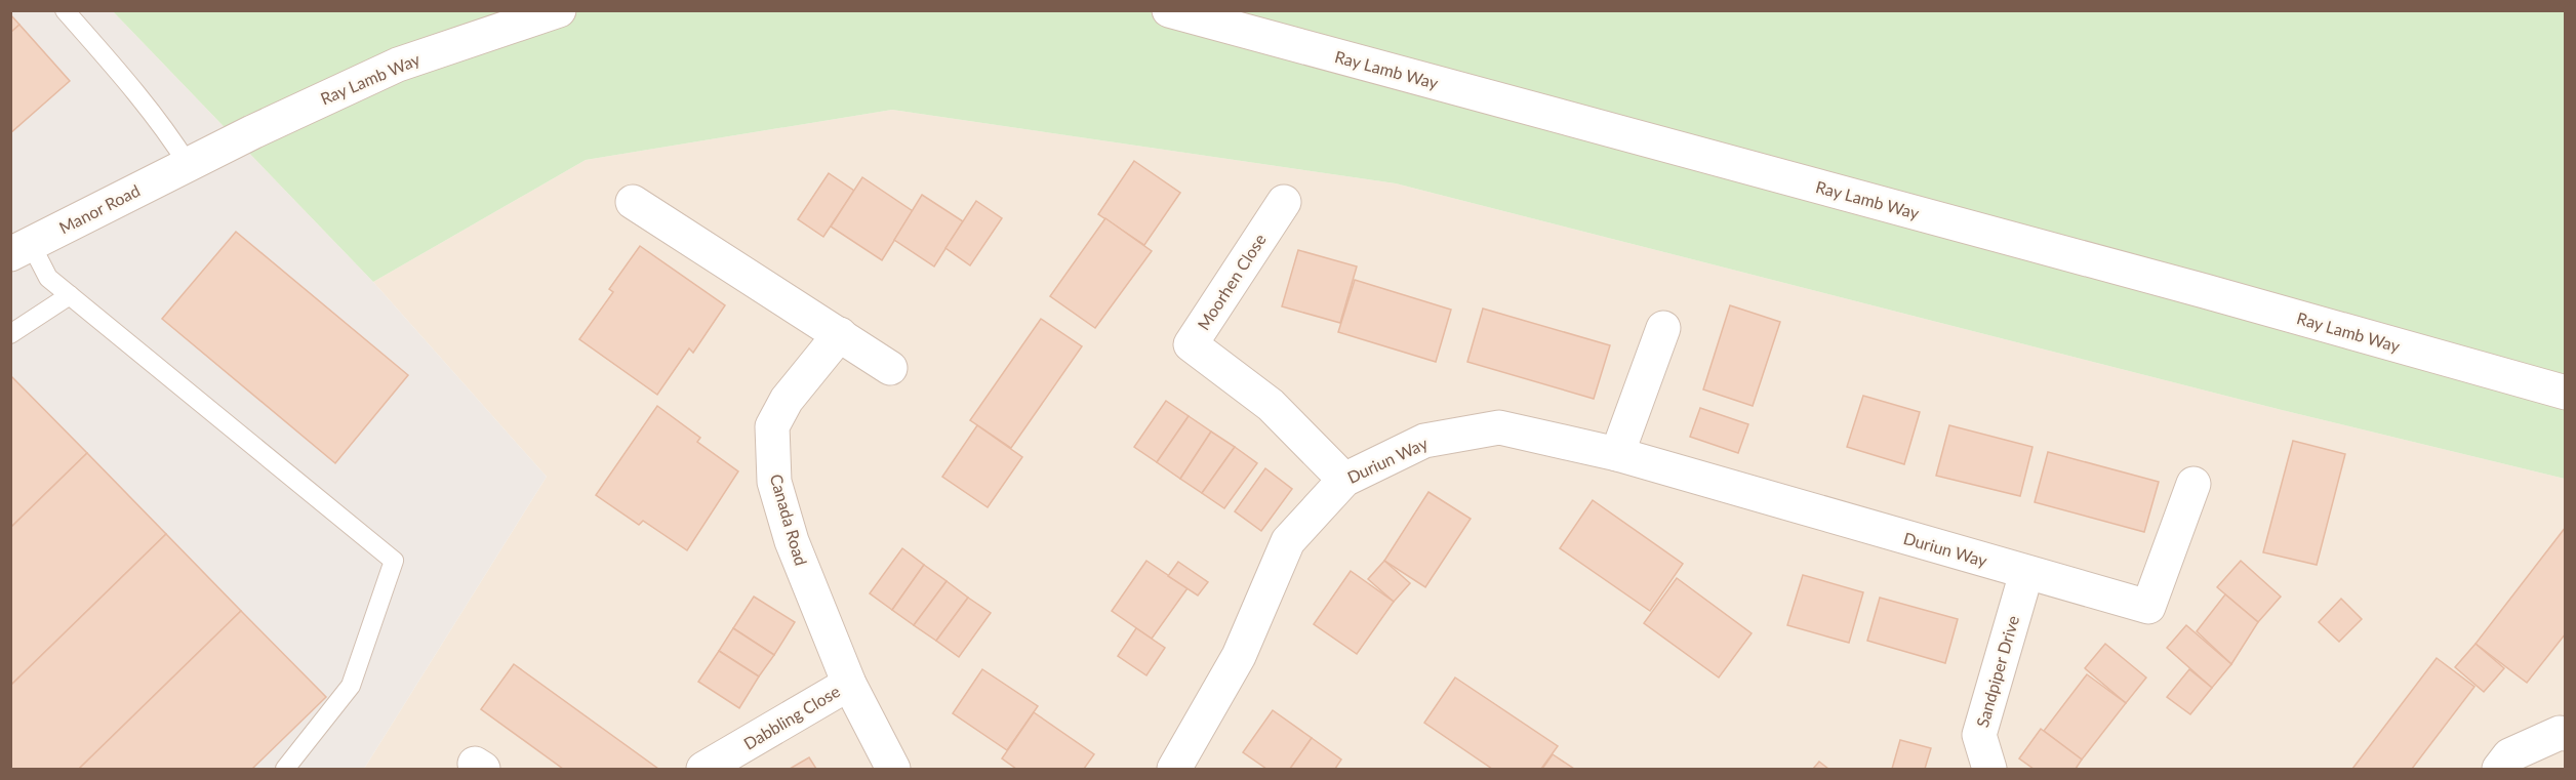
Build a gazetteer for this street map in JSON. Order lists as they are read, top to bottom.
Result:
{
  "streets": {
    "street": [
      "Ray Lamb Way",
      "Manor Road",
      "Moorhen Close",
      "Duriun Way",
      "Canada Road",
      "Sandpiper Drive",
      "Dabbling Close"
    ]
  },
  "crossings": [
    ["Ray Lamb Way", "Manor Road"],
    ["Moorhen Close", "Duriun Way"],
    ["Duriun Way", "Sandpiper Drive"],
    ["Canada Road", "Dabbling Close"]
  ]
}
